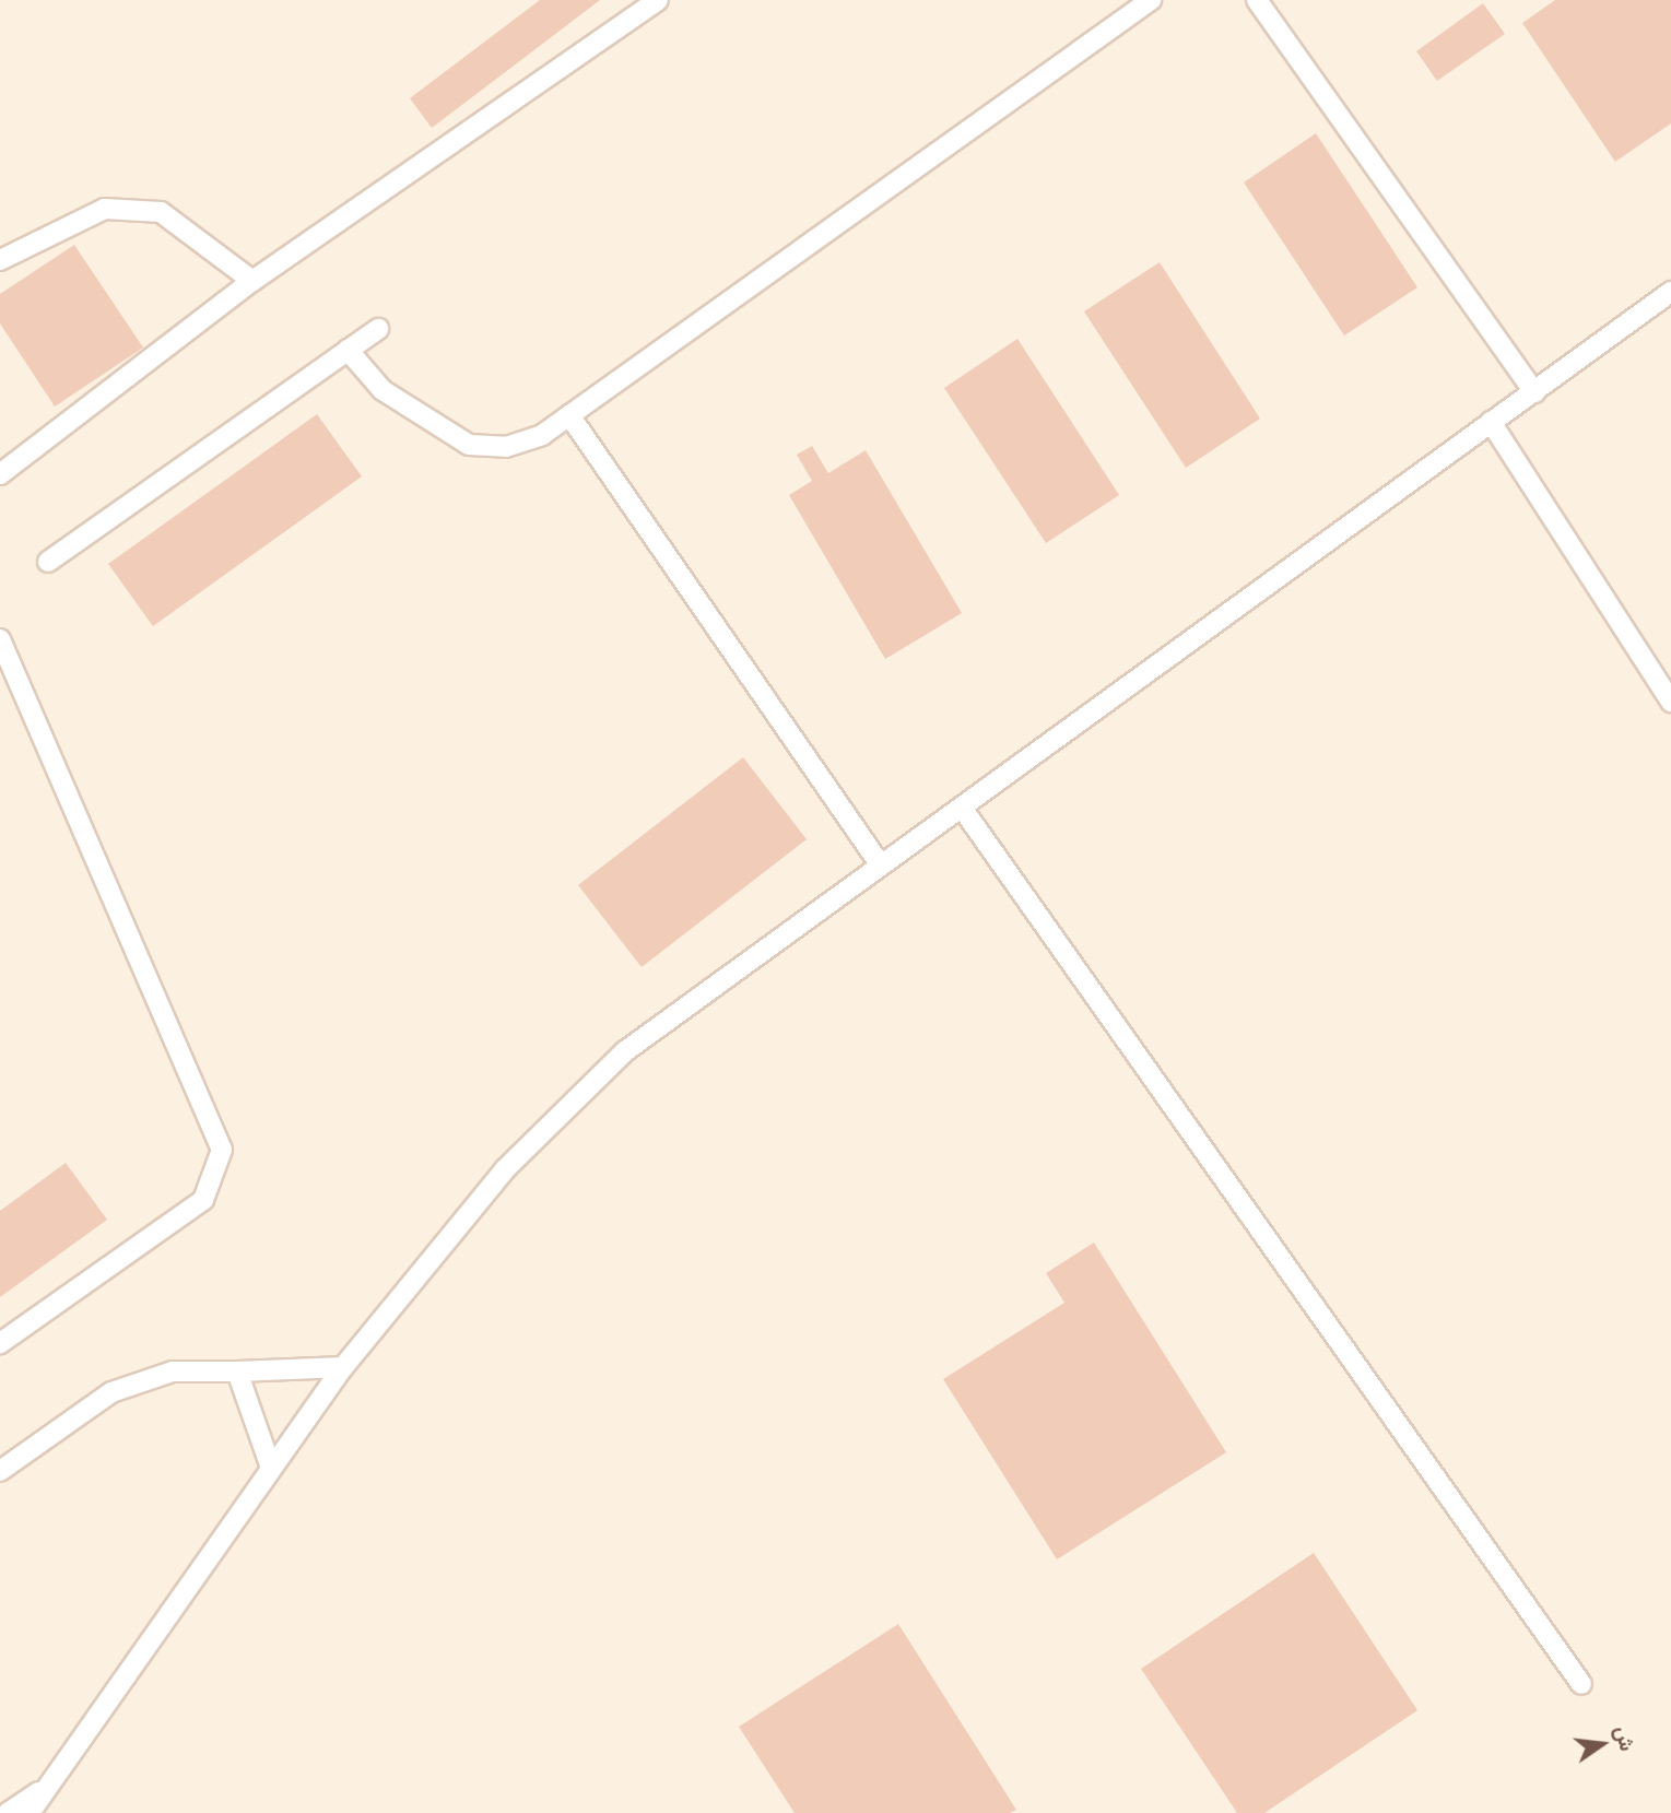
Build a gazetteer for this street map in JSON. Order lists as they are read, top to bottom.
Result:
{
  "north": "right"
}
